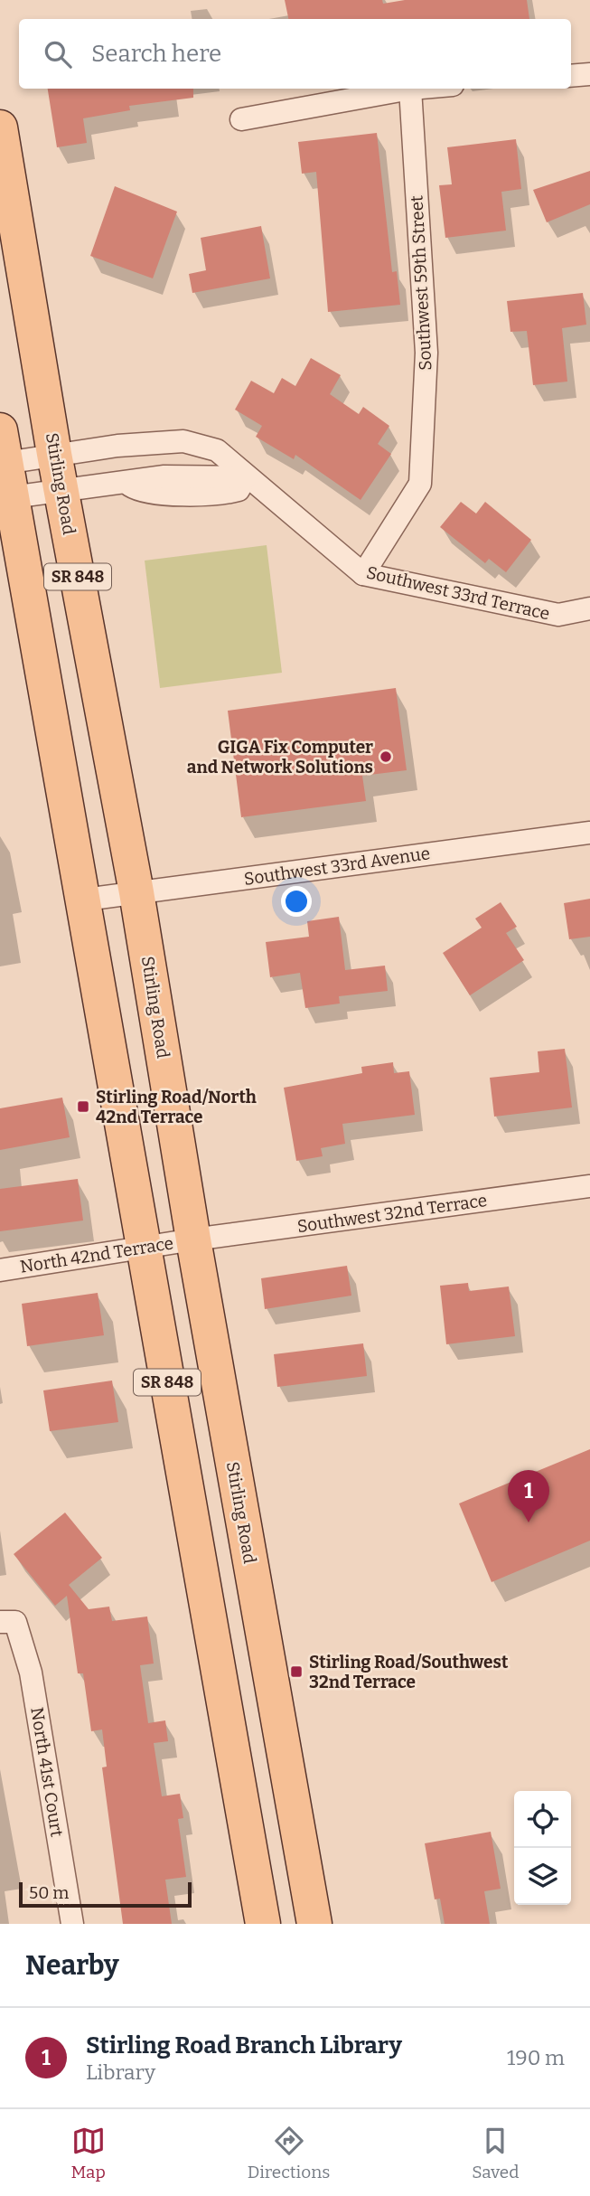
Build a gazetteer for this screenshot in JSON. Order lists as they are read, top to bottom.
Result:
{
  "streets": {
    "main road": ["Stirling Road", "SR 848"],
    "street": [
      "Southwest 59th Street",
      "Southwest 33rd Terrace",
      "Southwest 33rd Avenue",
      "Southwest 32nd Terrace",
      "North 42nd Terrace",
      "North 41st Court"
    ]
  },
  "crossings": [
    ["Southwest 59th Street", "Southwest 33rd Terrace"],
    ["Stirling Road", "Southwest 33rd Terrace"],
    ["Stirling Road", "Southwest 33rd Avenue"],
    ["Stirling Road", "Southwest 32nd Terrace"],
    ["Stirling Road", "North 42nd Terrace"],
    ["SR 848", "Southwest 33rd Terrace"],
    ["SR 848", "Southwest 33rd Avenue"],
    ["SR 848", "North 42nd Terrace"],
    ["Southwest 32nd Terrace", "North 42nd Terrace"]
  ],
  "places": {
    "other": ["GIGA Fix Computer and Network Solutions"],
    "transit": ["Stirling Road/North 42nd Terrace", "Stirling Road/Southwest 32nd Terrace"]
  },
  "scale_bar": "50 m",
  "page": {
    "search": "Search here",
    "pins": "1",
    "scale": "50 m",
    "heading": "Nearby",
    "list": [
      {
        "mark": "1",
        "name": "Stirling Road Branch Library",
        "note": "Library",
        "value": "190 m"
      }
    ],
    "nav": ["Map", "Directions", "Saved"]
  }
}
